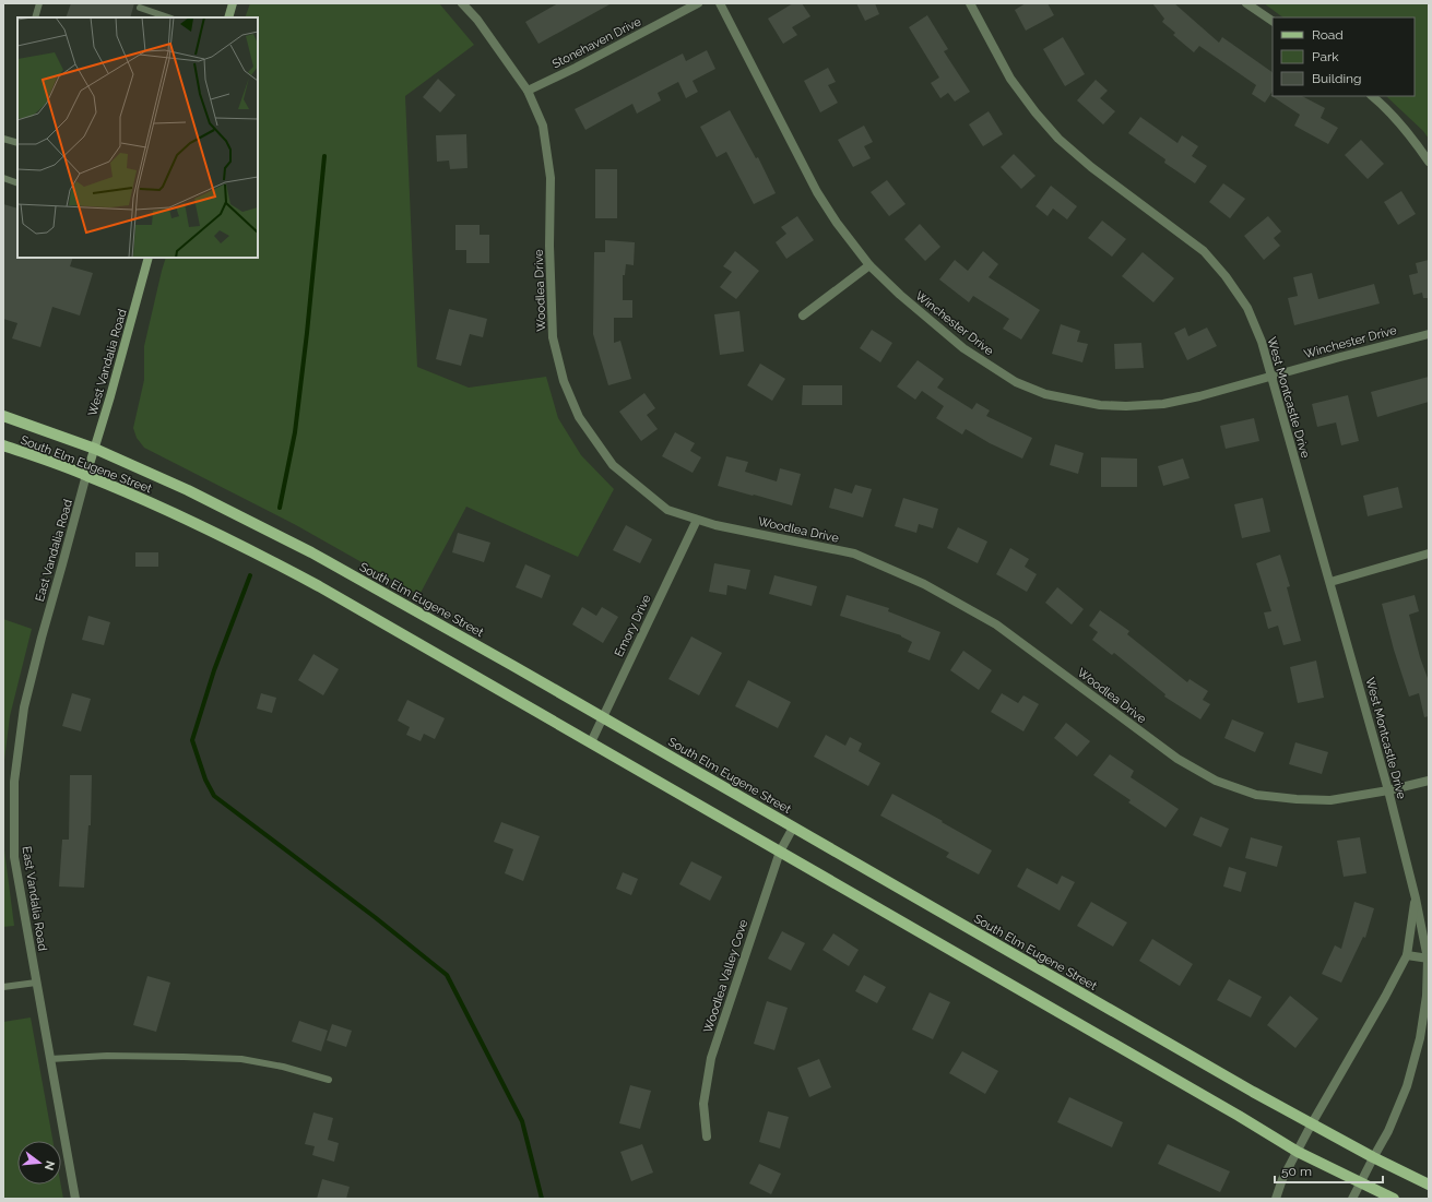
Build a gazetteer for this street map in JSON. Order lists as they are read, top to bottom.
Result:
{
  "streets": {
    "main road": ["West Vandalia Road", "South Elm Eugene Street"],
    "street": [
      "Stonehaven Drive",
      "Woodlea Drive",
      "Winchester Drive",
      "West Montcastle Drive",
      "East Vandalia Road",
      "Emory Drive",
      "Woodlea Valley Cove"
    ]
  },
  "crossings": [
    ["Stonehaven Drive", "Woodlea Drive"],
    ["Woodlea Drive", "West Montcastle Drive"],
    ["Woodlea Drive", "Emory Drive"],
    ["Winchester Drive", "West Montcastle Drive"],
    ["West Vandalia Road", "South Elm Eugene Street"],
    ["West Vandalia Road", "East Vandalia Road"],
    ["West Montcastle Drive", "South Elm Eugene Street"],
    ["South Elm Eugene Street", "East Vandalia Road"],
    ["South Elm Eugene Street", "Emory Drive"],
    ["South Elm Eugene Street", "Woodlea Valley Cove"]
  ],
  "legend": ["Road", "Park", "Building"],
  "scale_bar": "50 m",
  "north": "right"
}
